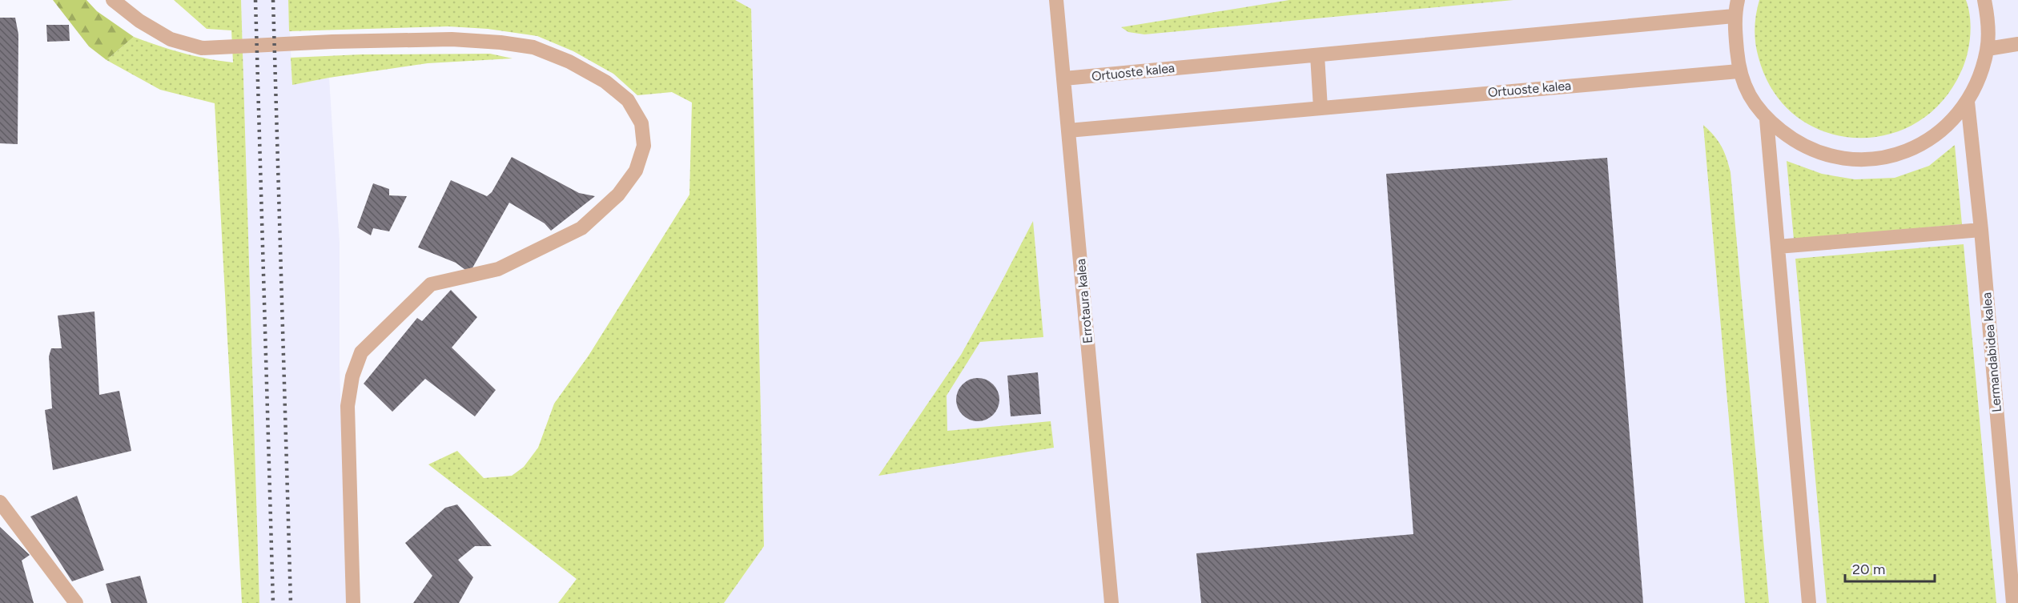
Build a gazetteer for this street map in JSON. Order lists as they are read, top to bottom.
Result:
{
  "streets": {
    "street": ["Ortuoste kalea", "Errotaura kalea", "Lermandabidea kalea"]
  },
  "crossings": [
    ["Ortuoste kalea", "Errotaura kalea"]
  ],
  "scale_bar": "20 m"
}
